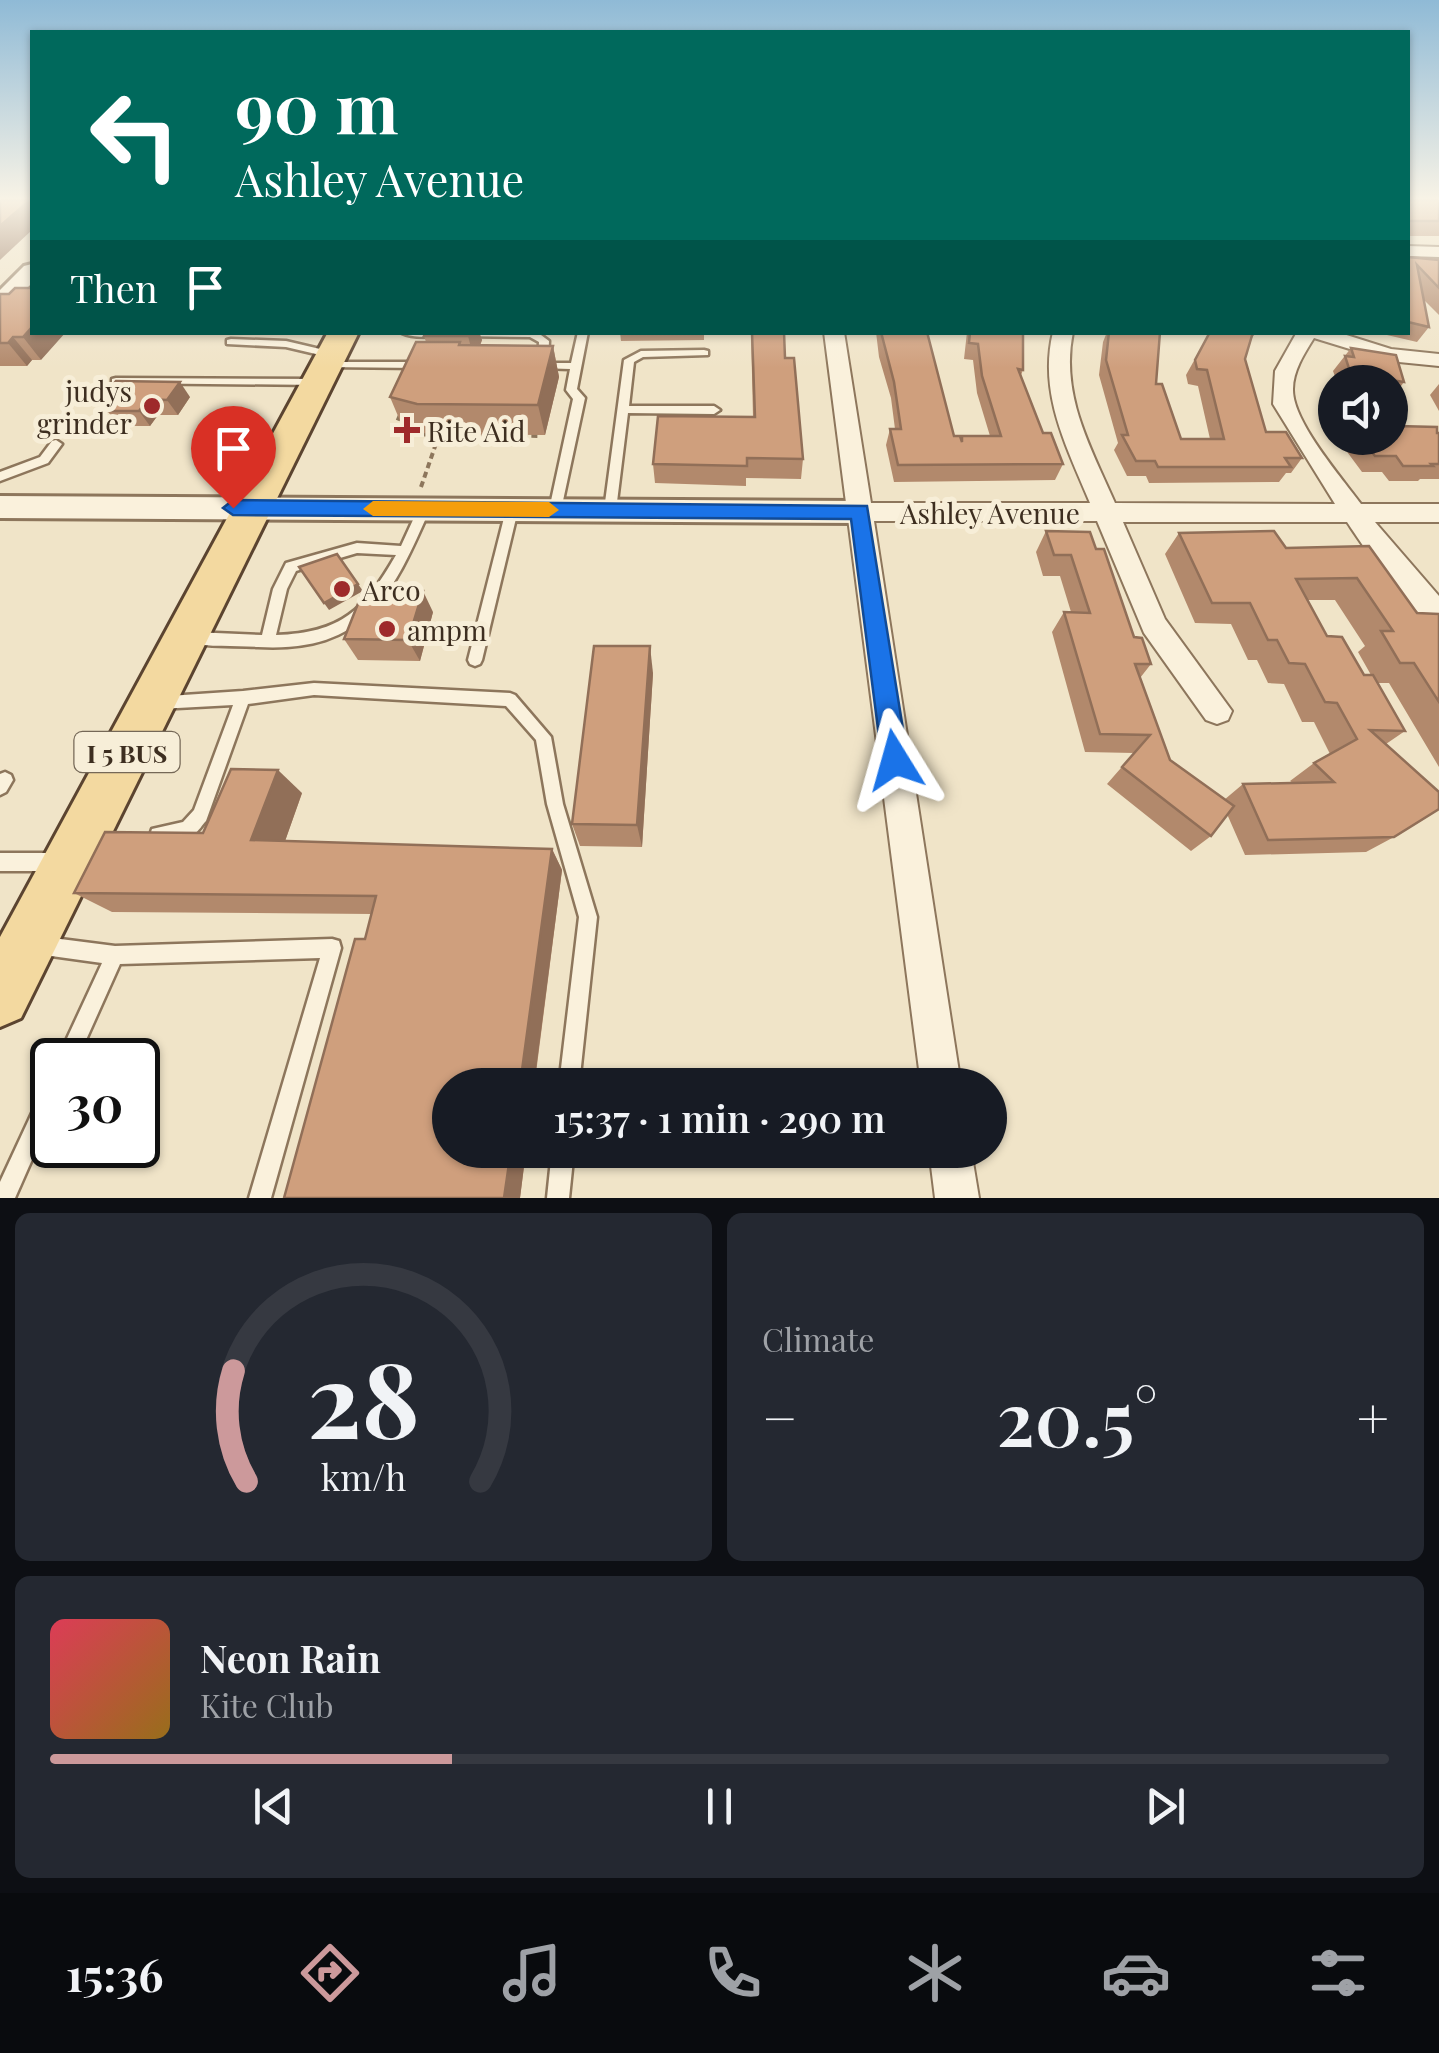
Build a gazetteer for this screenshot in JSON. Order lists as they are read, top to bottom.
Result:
{
  "streets": {
    "main road": ["I 5 BUS"],
    "street": ["Ashley Avenue"]
  },
  "crossings": [
    ["Ashley Avenue", "I 5 BUS"]
  ],
  "places": {
    "other": ["judys grinder", "Arco", "ampm"],
    "health": ["Rite Aid"]
  },
  "page": {
    "turn": ["90 m", "Ashley Avenue"],
    "then": "Then",
    "limit": "30",
    "trip": "15:37 · 1 min · 290 m",
    "tile": "Climate",
    "heat": ["−", "20.5°", "+"],
    "song": ["Neon Rain", "Kite Club"],
    "tabs": "15:36",
    "gauge": ["28", "km/h"]
  }
}
